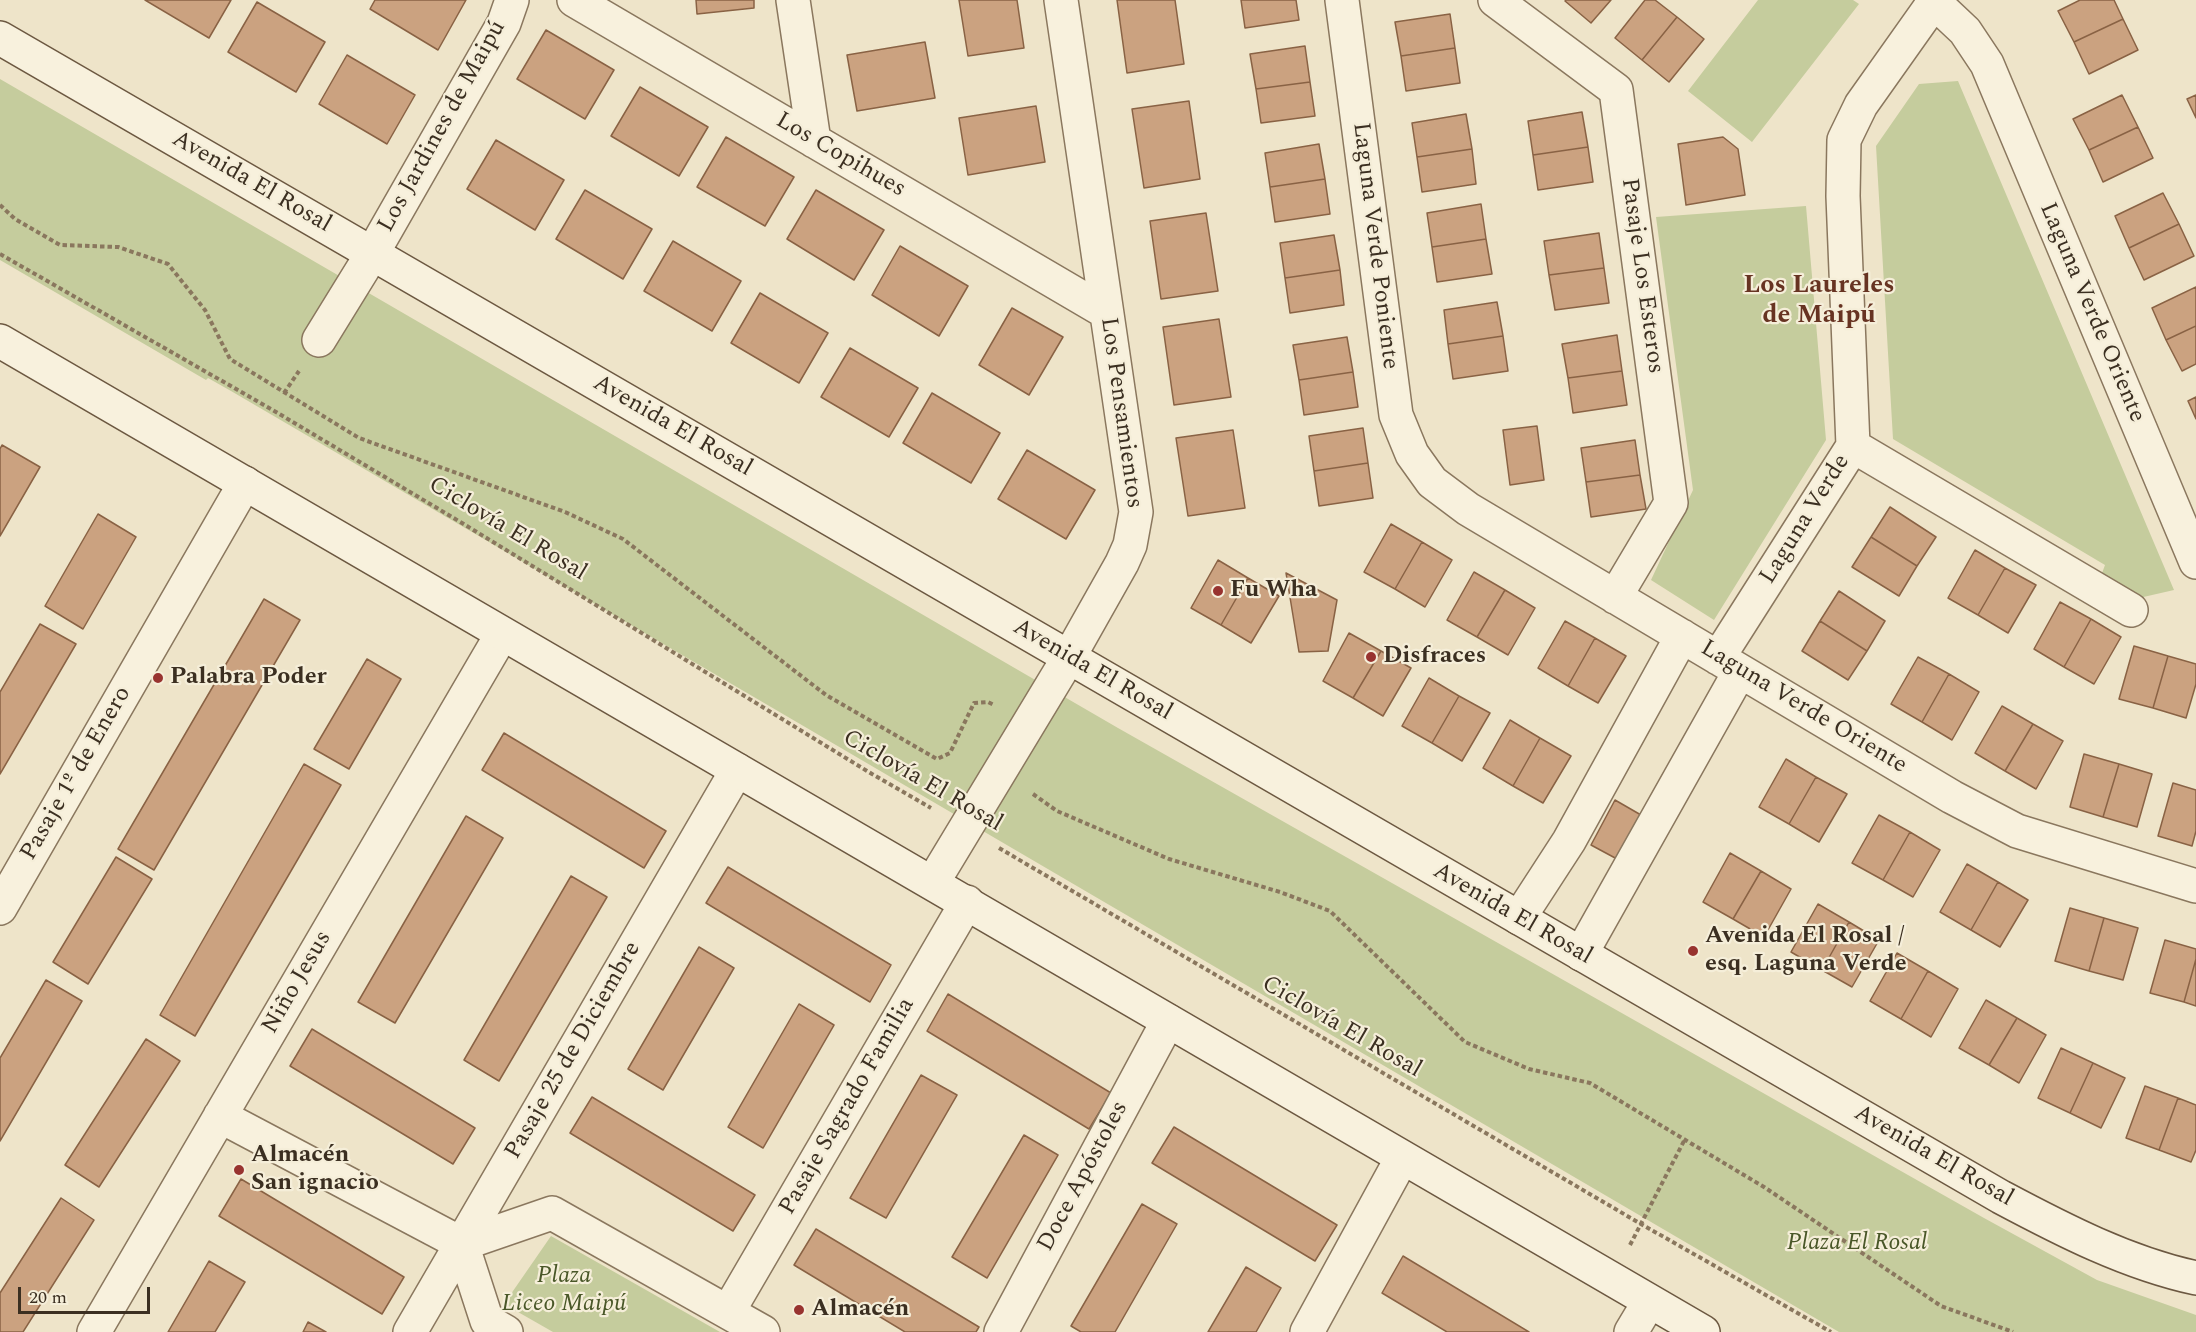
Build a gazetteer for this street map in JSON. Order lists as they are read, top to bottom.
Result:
{
  "streets": {
    "street": [
      "Los Jardines de Maipú",
      "Los Copihues",
      "Avenida El Rosal",
      "Laguna Verde Poniente",
      "Pasaje Los Esteros",
      "Laguna Verde Oriente",
      "Los Pensamientos",
      "Laguna Verde",
      "Pasaje 1º de Enero",
      "Niño Jesus",
      "Pasaje 25 de Diciembre",
      "Pasaje Sagrado Familia",
      "Doce Apóstoles"
    ],
    "path": ["Ciclovía El Rosal"]
  },
  "crossings": [
    ["Los Jardines de Maipú", "Avenida El Rosal"],
    ["Los Copihues", "Los Pensamientos"],
    ["Avenida El Rosal", "Los Pensamientos"],
    ["Avenida El Rosal", "Laguna Verde"],
    ["Laguna Verde Poniente", "Laguna Verde Oriente"],
    ["Pasaje Los Esteros", "Laguna Verde Oriente"],
    ["Laguna Verde Oriente", "Laguna Verde"],
    ["Los Pensamientos", "Ciclovía El Rosal"]
  ],
  "districts": ["Los Laureles de Maipú"],
  "parks": ["Plaza El Rosal", "Plaza Liceo Maipú"],
  "places": [
    "Fu Wha",
    "Disfraces",
    "Palabra Poder",
    "Avenida El Rosal / esq. Laguna Verde",
    "Almacén San ignacio",
    "Almacén"
  ],
  "scale_bar": "20 m"
}
